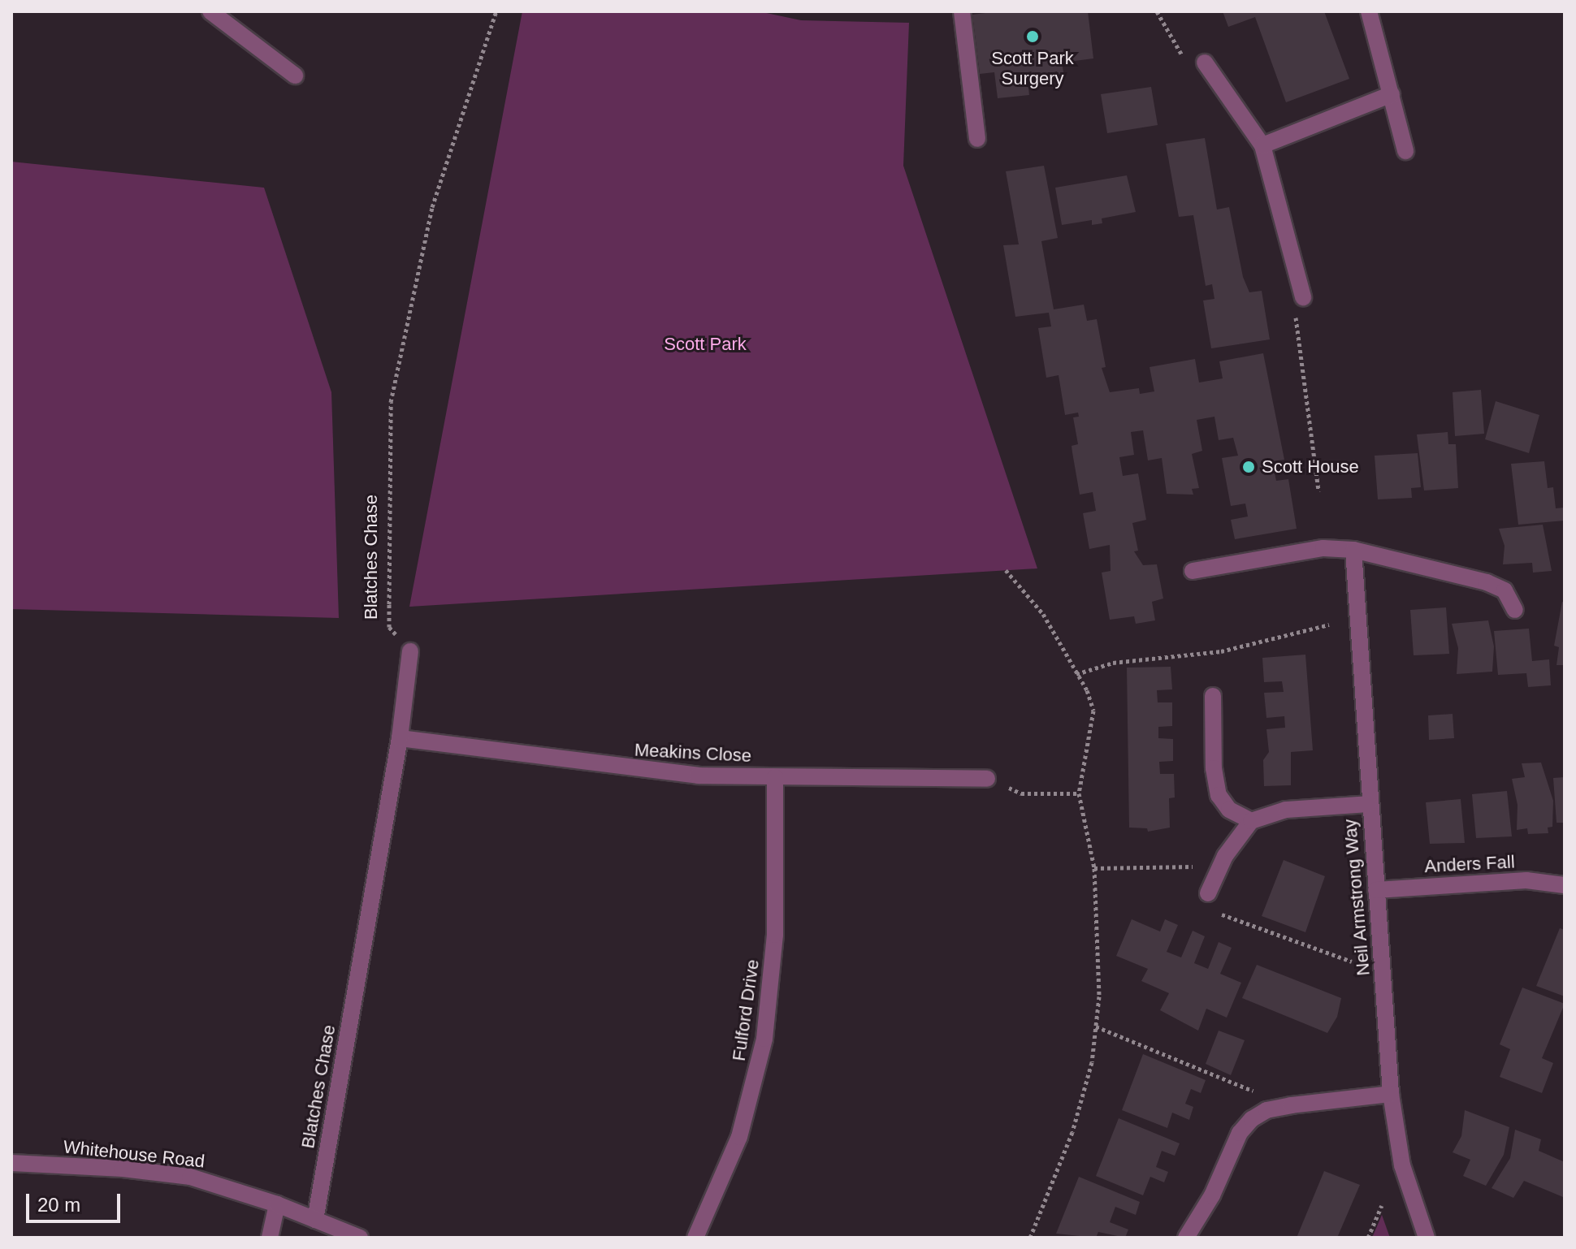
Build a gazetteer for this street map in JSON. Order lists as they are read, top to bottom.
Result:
{
  "streets": {
    "street": [
      "Blatches Chase",
      "Meakins Close",
      "Anders Fall",
      "Neil Armstrong Way",
      "Fulford Drive",
      "Whitehouse Road"
    ]
  },
  "crossings": [
    ["Blatches Chase", "Meakins Close"],
    ["Blatches Chase", "Whitehouse Road"],
    ["Meakins Close", "Fulford Drive"],
    ["Anders Fall", "Neil Armstrong Way"]
  ],
  "parks": ["Scott Park"],
  "places": ["Scott Park Surgery", "Scott House"],
  "scale_bar": "20 m"
}
